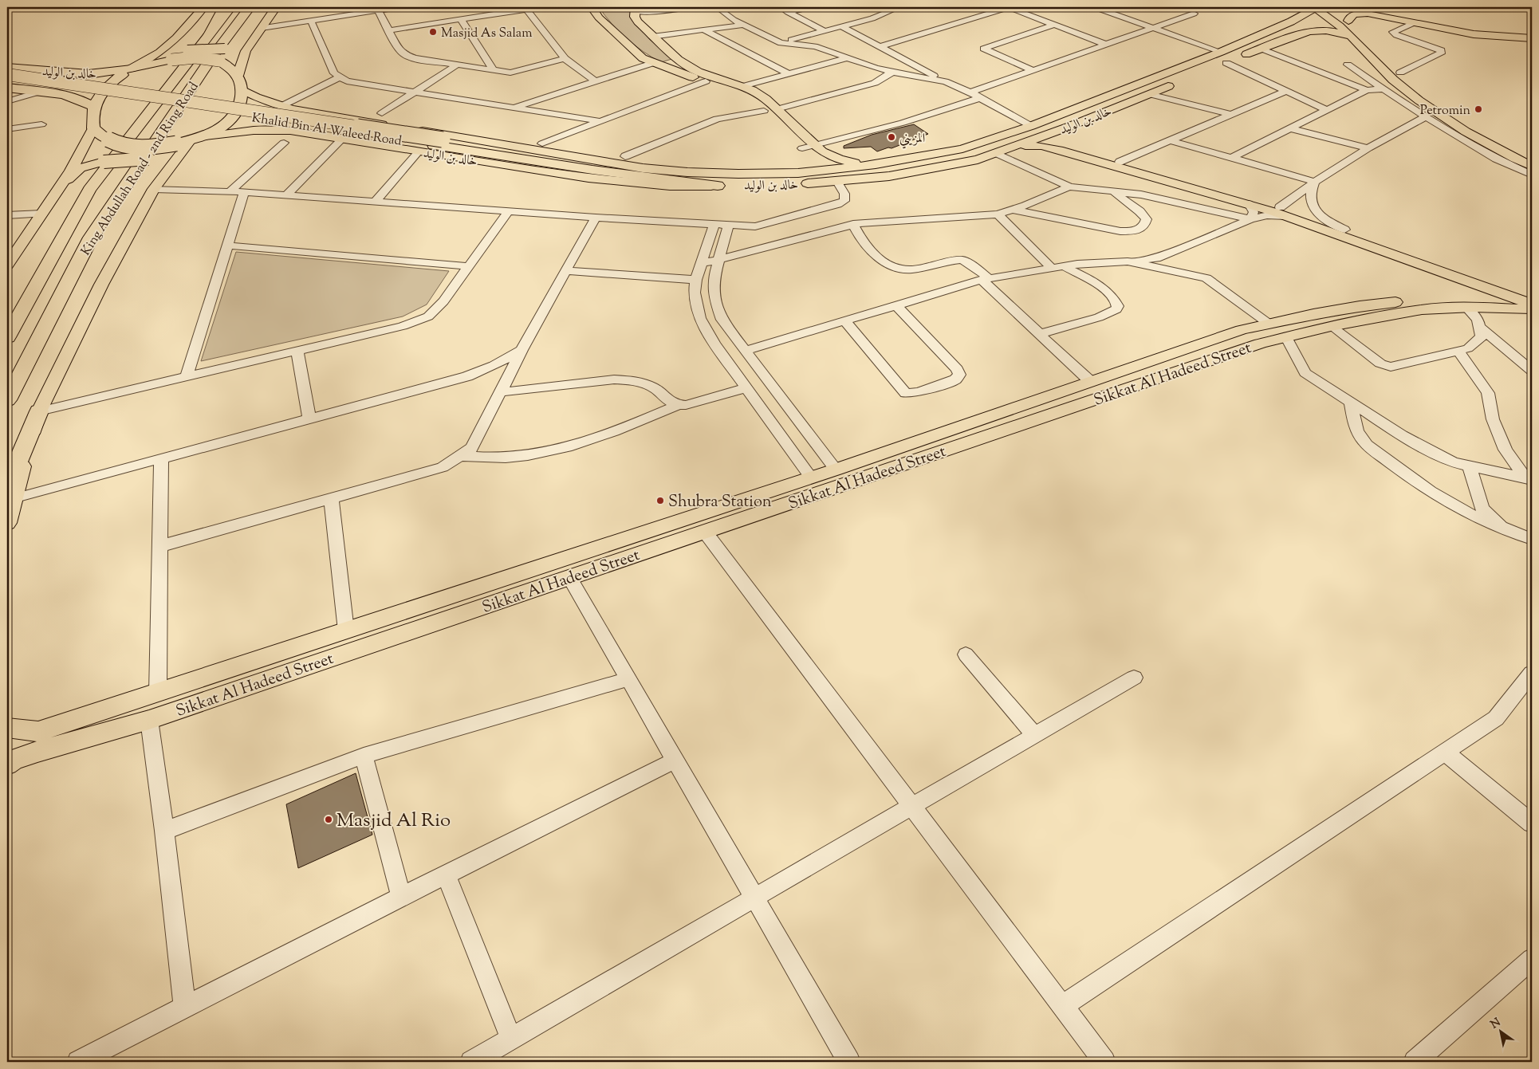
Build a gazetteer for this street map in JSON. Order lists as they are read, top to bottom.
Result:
{
  "streets": {
    "highway": ["خالد بن الوليد", "Khalid Bin Al Waleed Road", "King Abdullah Road - 2nd Ring Road"],
    "main road": ["Sikkat Al Hadeed Street"]
  },
  "crossings": [
    ["خالد بن الوليد", "Khalid Bin Al Waleed Road"]
  ],
  "places": [
    "Masjid As Salam",
    "Petromin",
    "المزيني",
    "Shubra Station",
    "Masjid Al Rio"
  ],
  "north": "top left"
}
